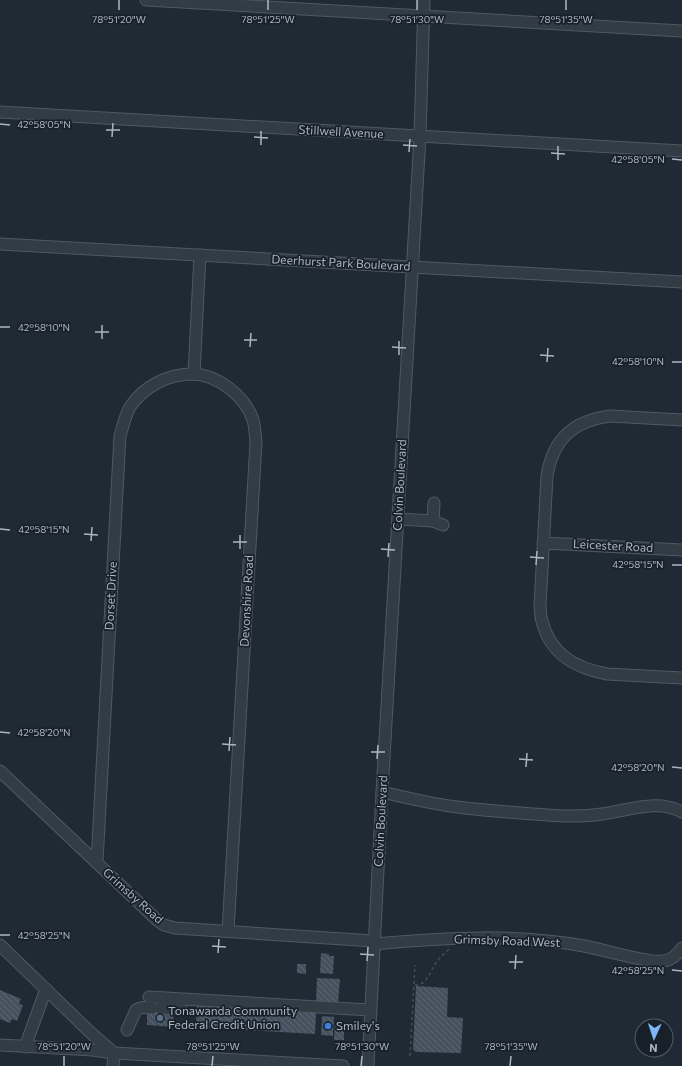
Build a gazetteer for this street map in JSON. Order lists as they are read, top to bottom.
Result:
{
  "streets": {
    "street": [
      "Stillwell Avenue",
      "Deerhurst Park Boulevard",
      "Colvin Boulevard",
      "Leicester Road",
      "Dorset Drive",
      "Devonshire Road",
      "Grimsby Road",
      "Grimsby Road West"
    ]
  },
  "crossings": [
    ["Stillwell Avenue", "Colvin Boulevard"],
    ["Deerhurst Park Boulevard", "Colvin Boulevard"],
    ["Colvin Boulevard", "Grimsby Road"],
    ["Colvin Boulevard", "Grimsby Road West"],
    ["Dorset Drive", "Devonshire Road"],
    ["Dorset Drive", "Grimsby Road"],
    ["Devonshire Road", "Grimsby Road"],
    ["Grimsby Road", "Grimsby Road West"]
  ],
  "places": ["Tonawanda Community Federal Credit Union", "Smiley's"],
  "north": "bottom",
  "coordinates": [
    "78°51'20\"W",
    "78°51'25\"W",
    "78°51'30\"W",
    "78°51'35\"W",
    "42°58'05\"N",
    "42°58'10\"N",
    "42°58'15\"N",
    "42°58'20\"N",
    "42°58'25\"N"
  ]
}
